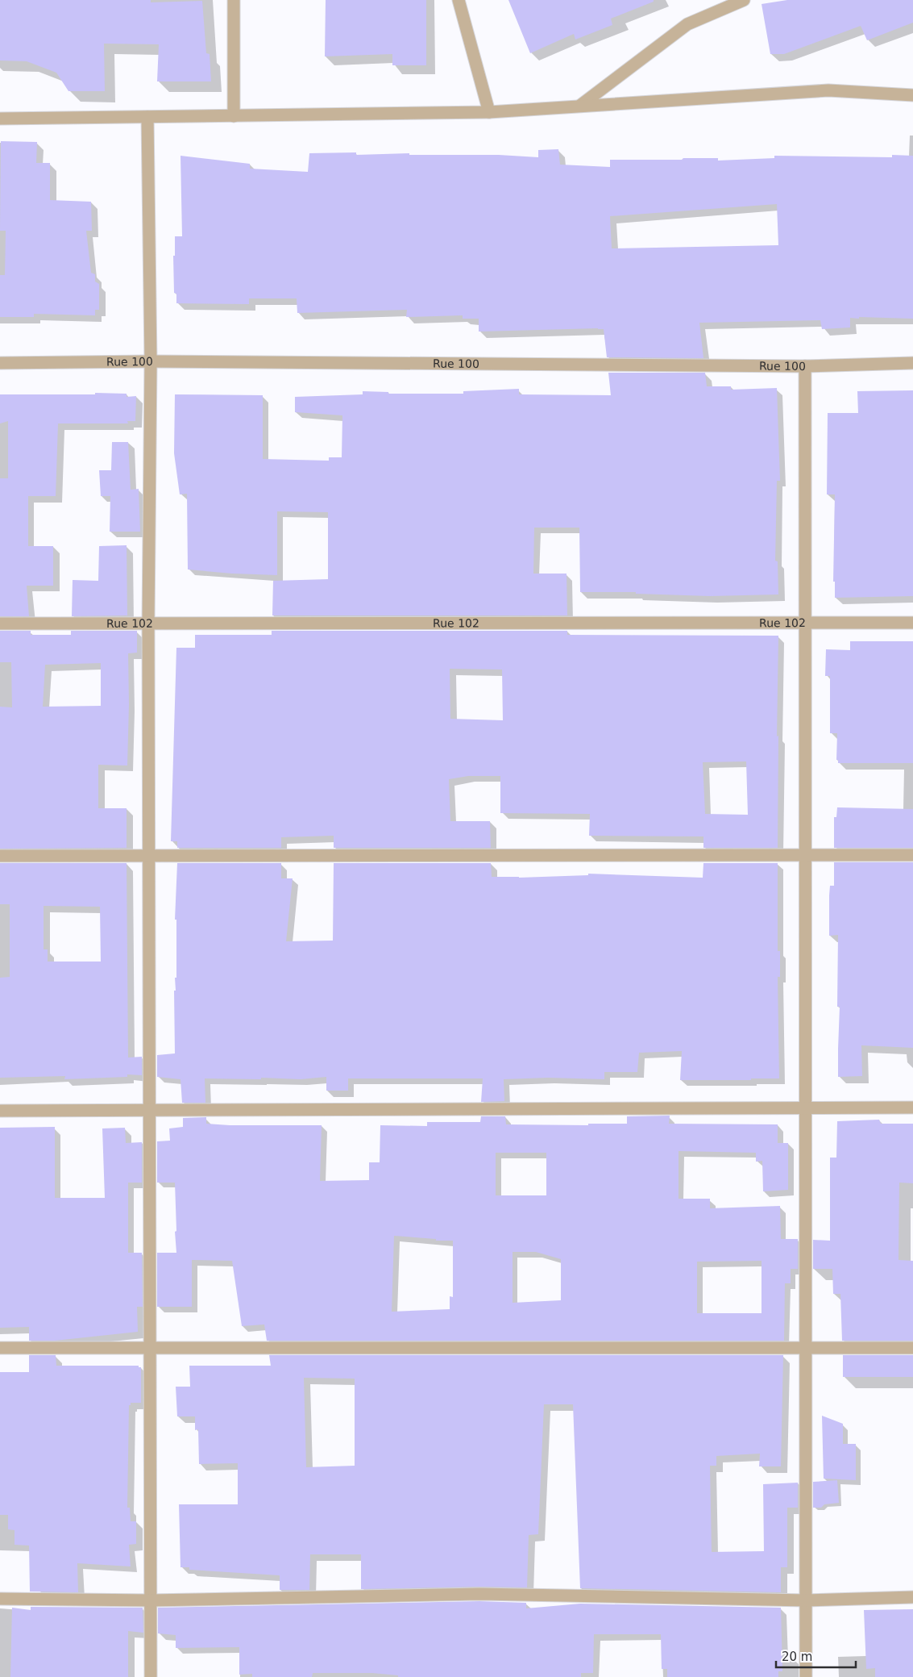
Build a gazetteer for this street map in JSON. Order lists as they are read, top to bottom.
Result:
{
  "streets": {
    "street": ["Rue 100", "Rue 102"]
  },
  "scale_bar": "20 m"
}
